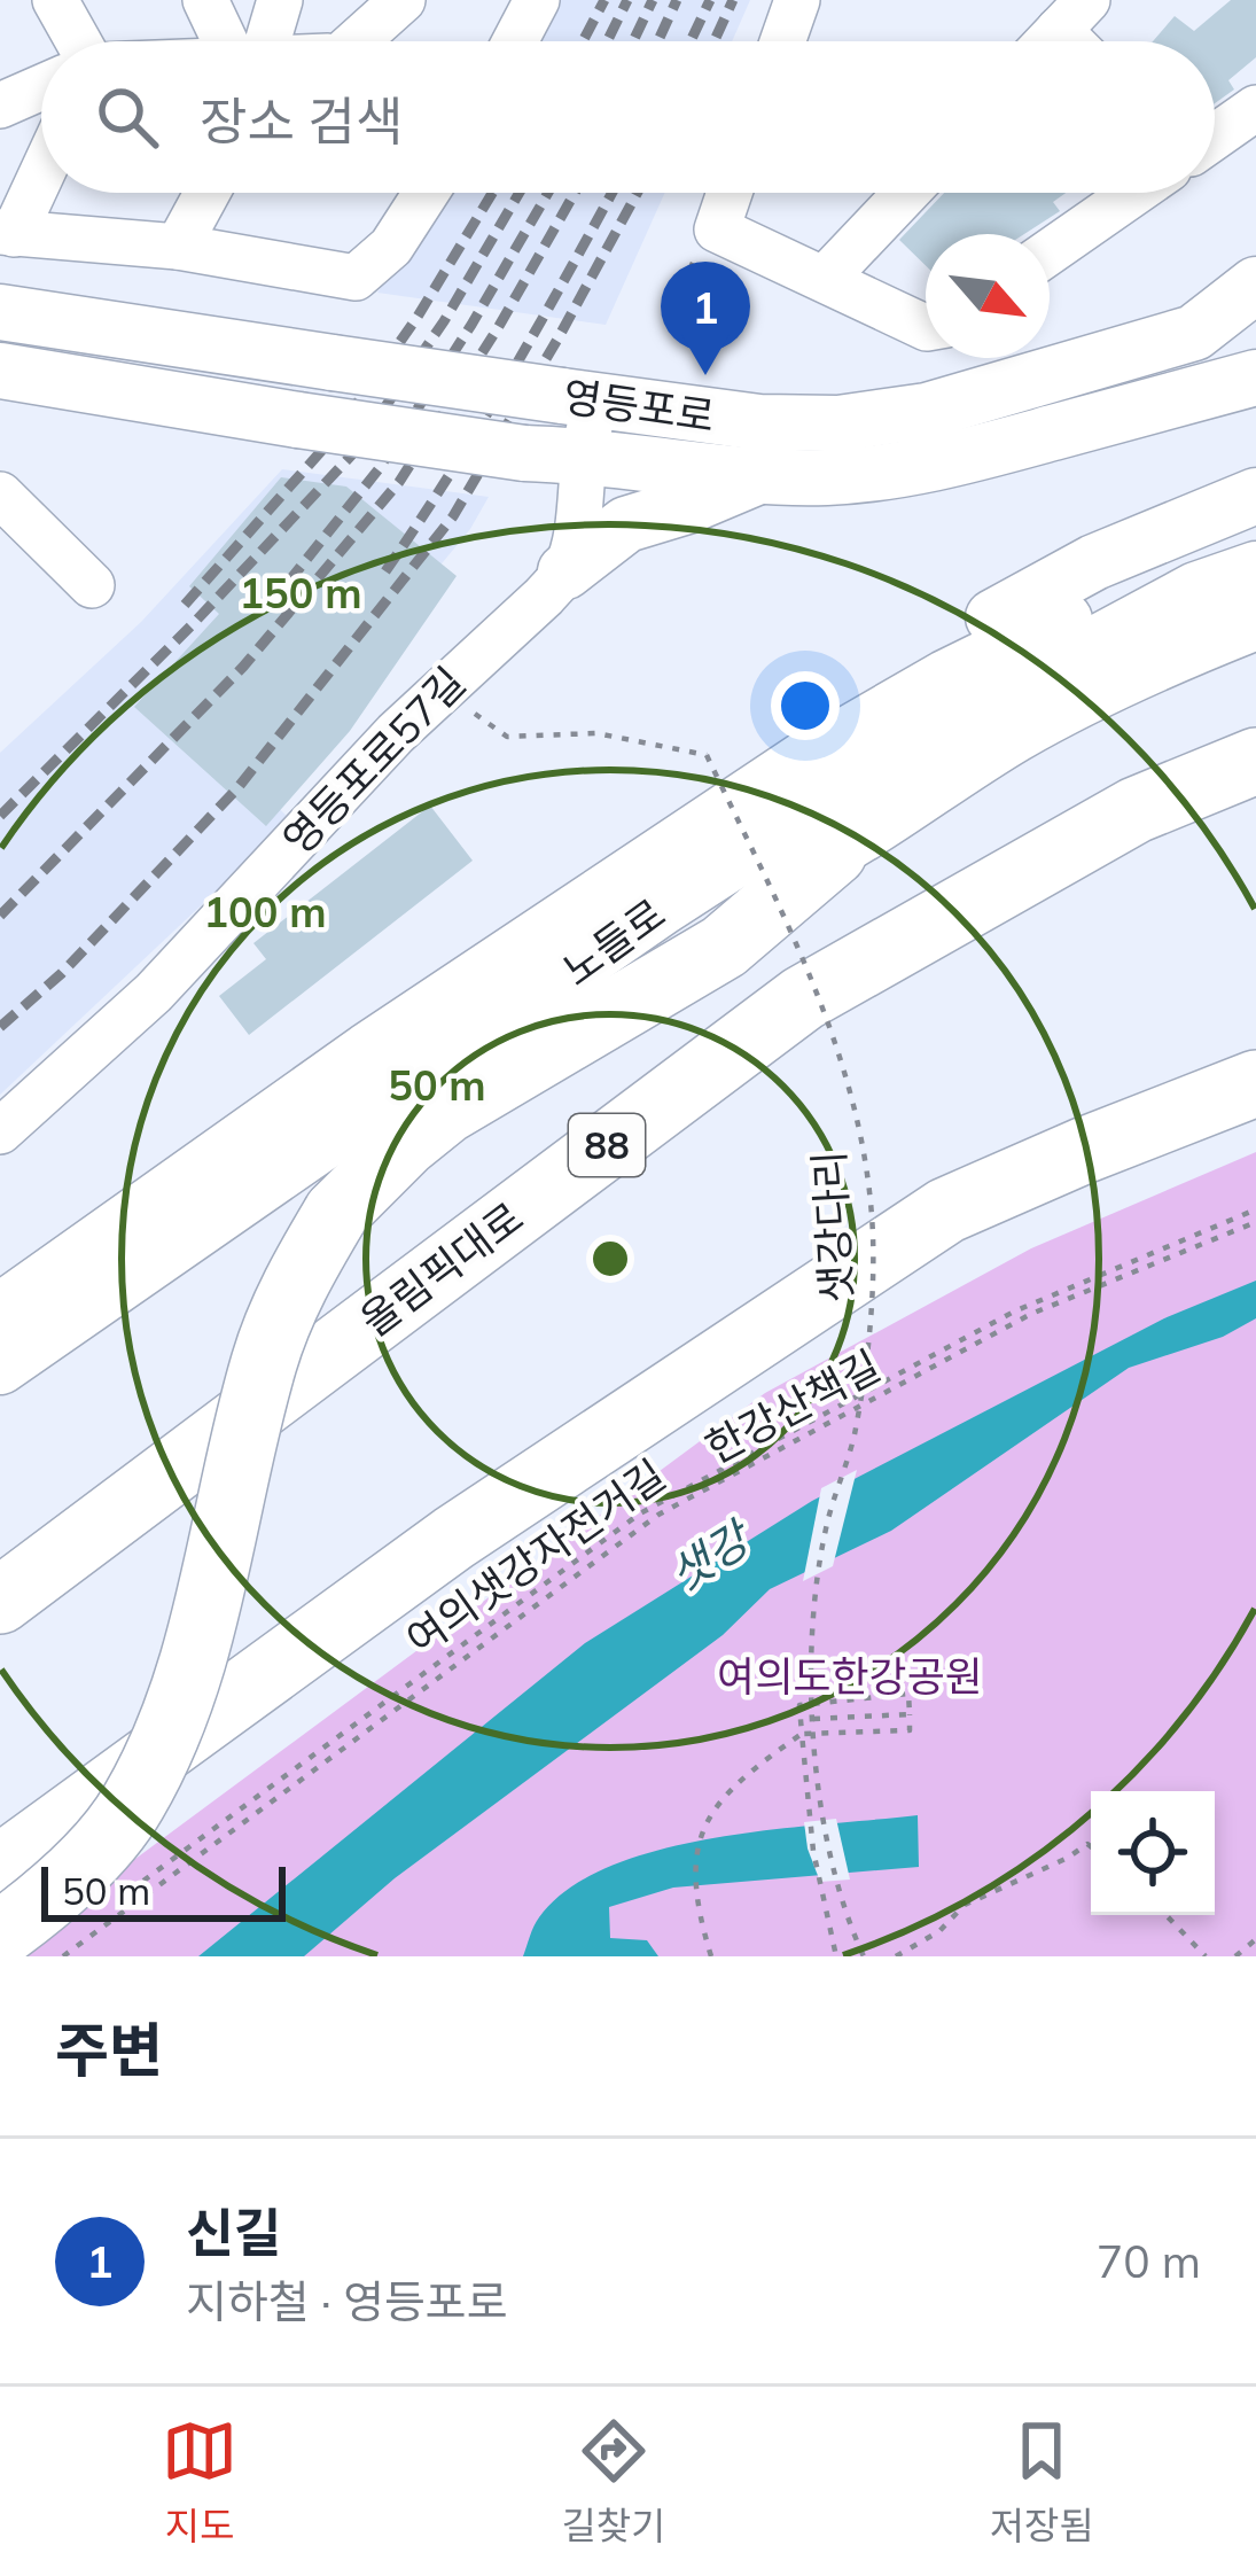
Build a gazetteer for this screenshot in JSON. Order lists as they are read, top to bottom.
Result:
{
  "streets": {
    "highway": ["88", "올림픽대로"],
    "main road": ["영등포로", "노들로"],
    "street": ["영등포로57길"],
    "path": ["샛강다리", "한강산책길", "여의샛강자전거길"]
  },
  "water": ["샛강"],
  "parks": ["여의도한강공원"],
  "scale_bar": "50 m",
  "north": "bottom right",
  "page": {
    "search": "장소 검색",
    "pins": "1",
    "scale": "50 m",
    "heading": "주변",
    "list": [
      {
        "mark": "1",
        "name": "신길",
        "note": "지하철 · 영등포로",
        "value": "70 m"
      }
    ],
    "nav": ["지도", "길찾기", "저장됨"]
  },
  "rings": ["150 m", "100 m", "50 m"]
}
